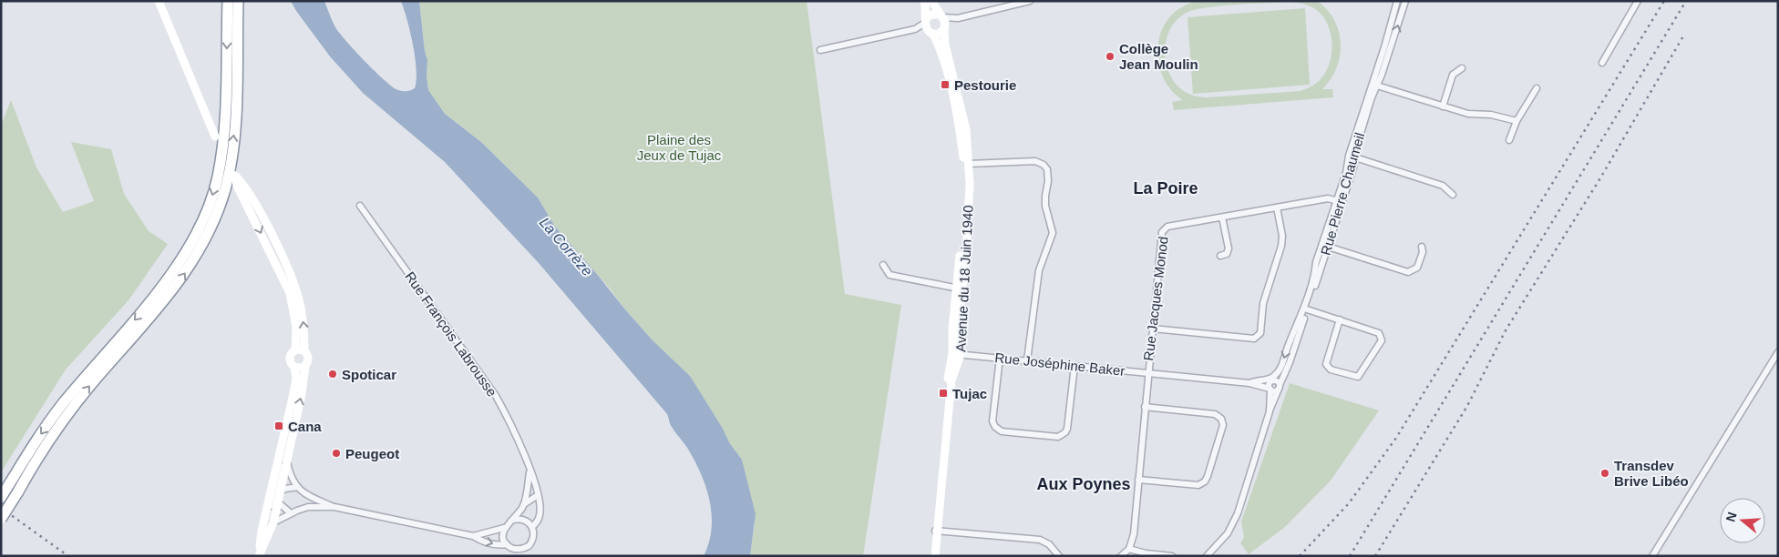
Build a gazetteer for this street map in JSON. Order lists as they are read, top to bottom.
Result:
{
  "streets": {
    "street": [
      "Rue Pierre Chaumeil",
      "Avenue du 18 Juin 1940",
      "Rue Jacques Monod",
      "Rue François Labrousse",
      "Rue Joséphine Baker"
    ]
  },
  "crossings": [
    ["Rue Pierre Chaumeil", "Rue Jacques Monod"],
    ["Rue Pierre Chaumeil", "Rue Joséphine Baker"],
    ["Avenue du 18 Juin 1940", "Rue Joséphine Baker"],
    ["Rue Jacques Monod", "Rue Joséphine Baker"]
  ],
  "districts": ["La Poire", "Aux Poynes"],
  "water": ["La Corrèze"],
  "parks": ["Plaine des Jeux de Tujac"],
  "places": {
    "other": [
      "Collège Jean Moulin",
      "Spoticar",
      "Peugeot",
      "Transdev Brive Libéo"
    ],
    "transit": ["Pestourie", "Tujac", "Cana"]
  },
  "north": "left"
}
